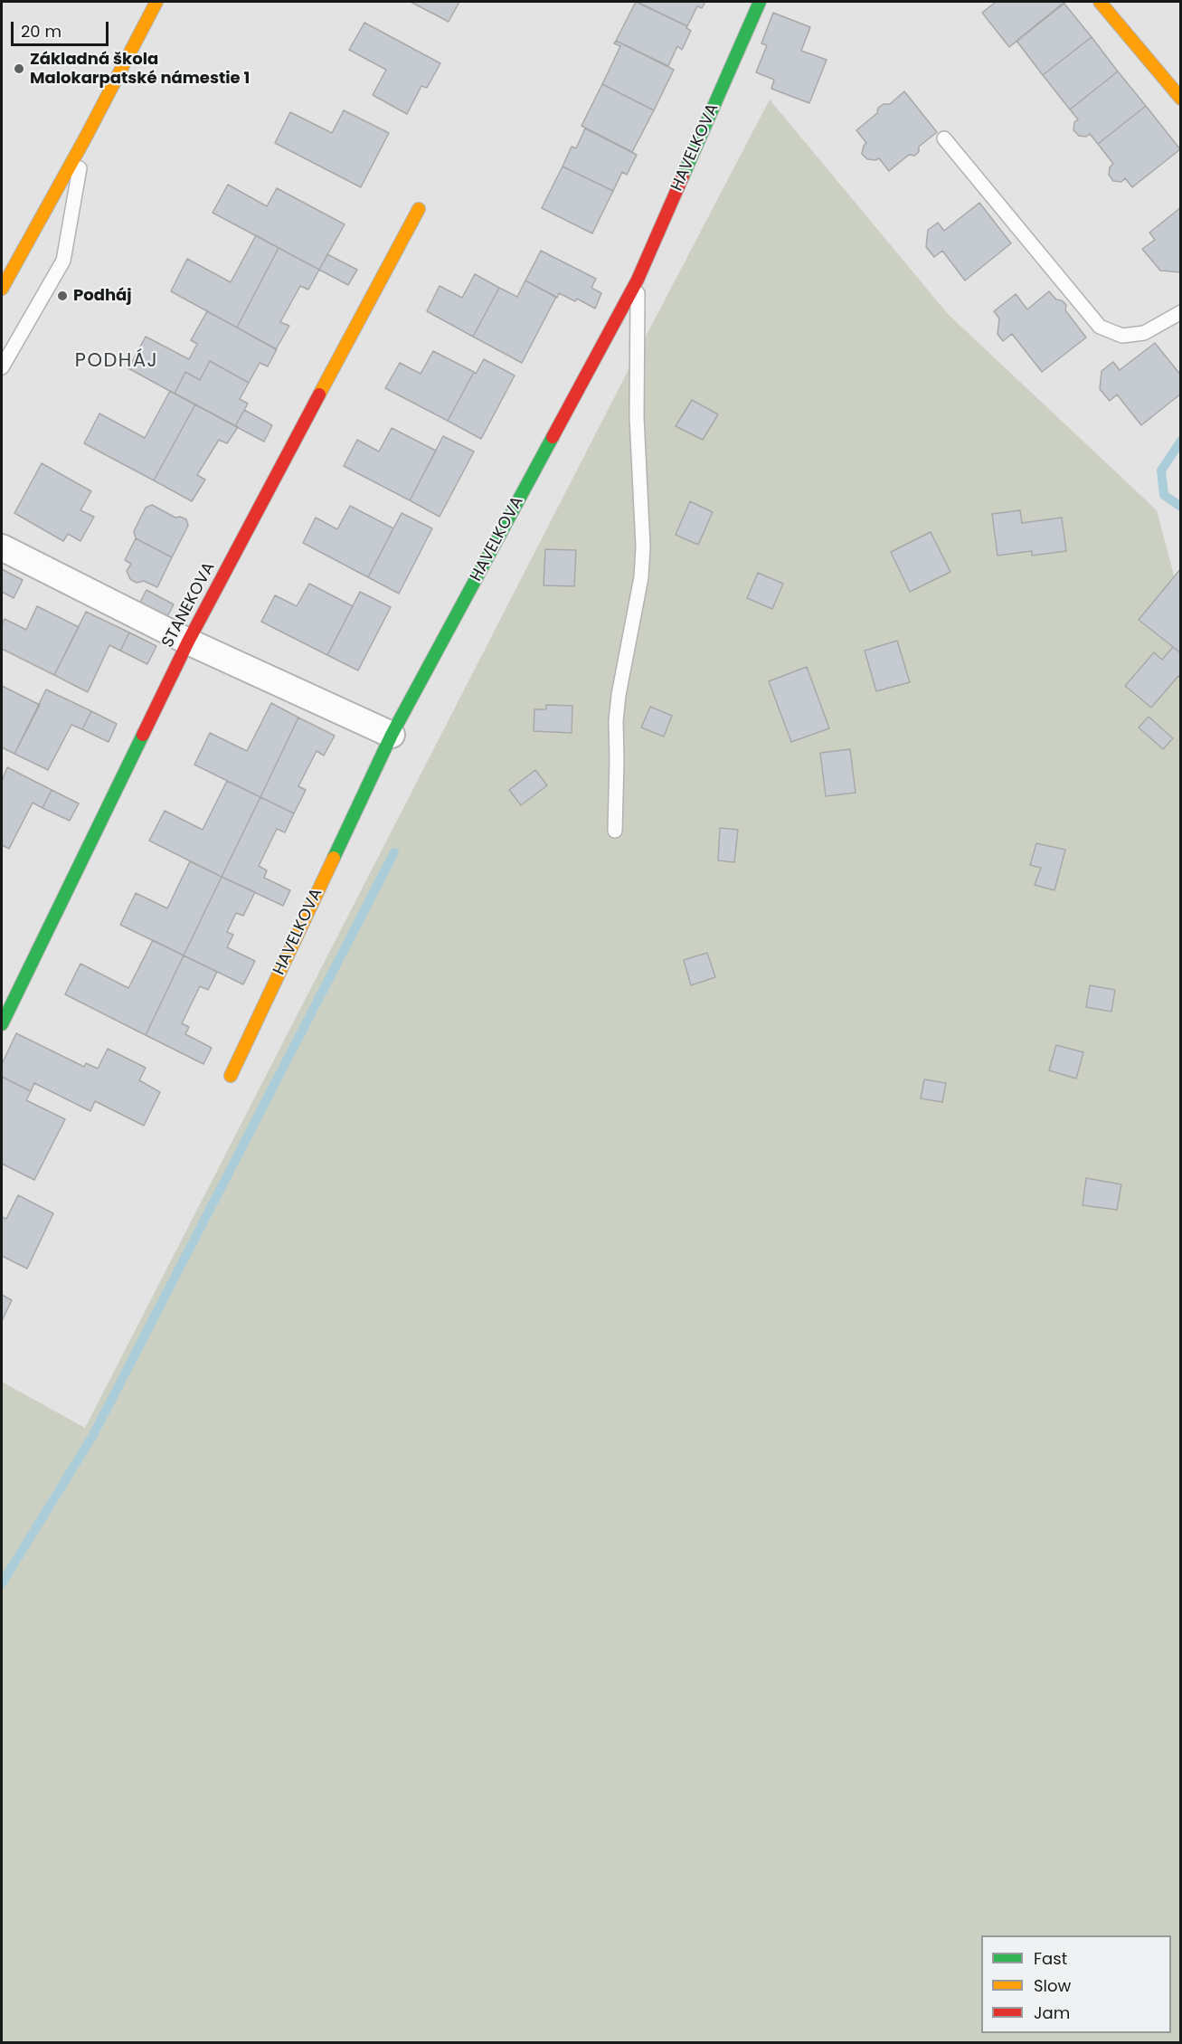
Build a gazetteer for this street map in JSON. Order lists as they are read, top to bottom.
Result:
{
  "streets": {
    "street": ["HAVELKOVA", "STANEKOVA"]
  },
  "districts": ["PODHÁJ"],
  "places": ["Základná škola Malokarpatské námestie 1", "Podháj"],
  "legend": ["Fast", "Slow", "Jam"],
  "scale_bar": "20 m"
}
